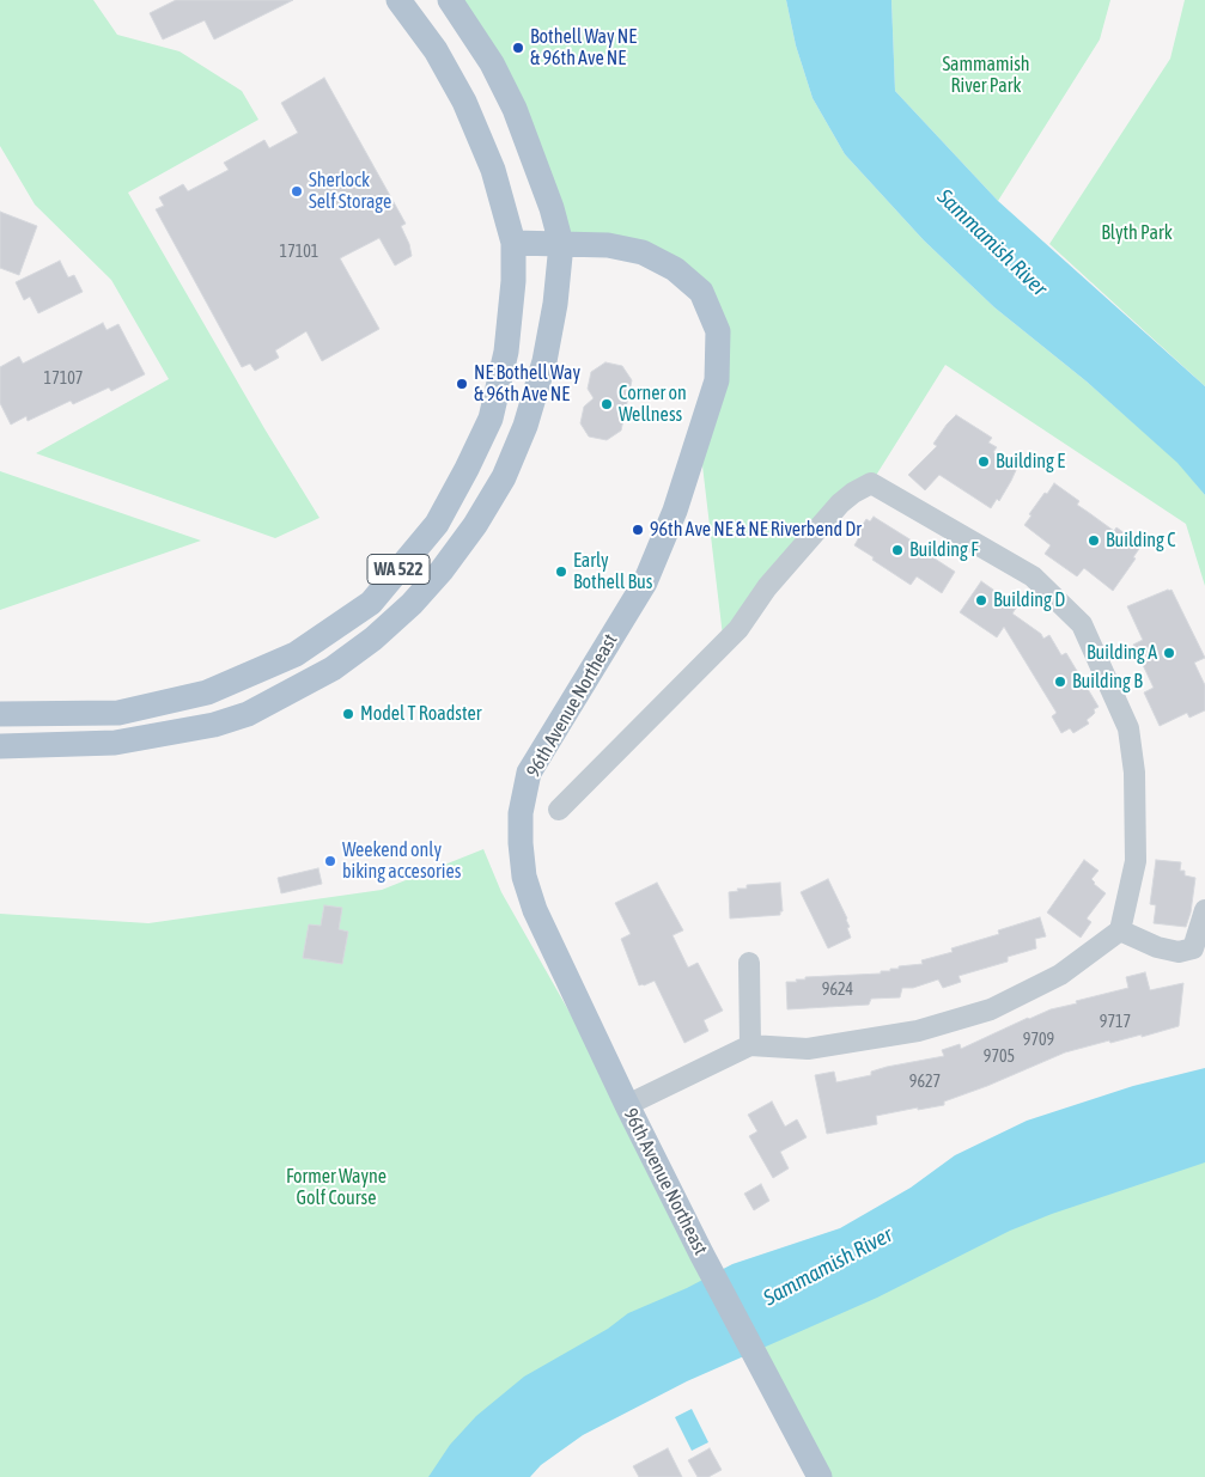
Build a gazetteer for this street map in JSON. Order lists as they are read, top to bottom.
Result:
{
  "streets": {
    "main road": ["WA 522", "96th Avenue Northeast"]
  },
  "crossings": [
    ["WA 522", "96th Avenue Northeast"]
  ],
  "water": ["Sammamish River"],
  "parks": ["Sammamish River Park", "Blyth Park", "Former Wayne Golf Course"],
  "places": [
    "Bothell Way NE & 96th Ave NE",
    "Sherlock Self Storage",
    "NE Bothell Way & 96th Ave NE",
    "Corner on Wellness",
    "Building E",
    "96th Ave NE & NE Riverbend Dr",
    "Building C",
    "Building F",
    "Early Bothell Bus",
    "Building D",
    "Building A",
    "Building B",
    "Model T Roadster",
    "Weekend only biking accesories"
  ],
  "house_numbers": [
    "17101",
    "17107",
    "9624",
    "9717",
    "9709",
    "9705",
    "9627"
  ]
}
